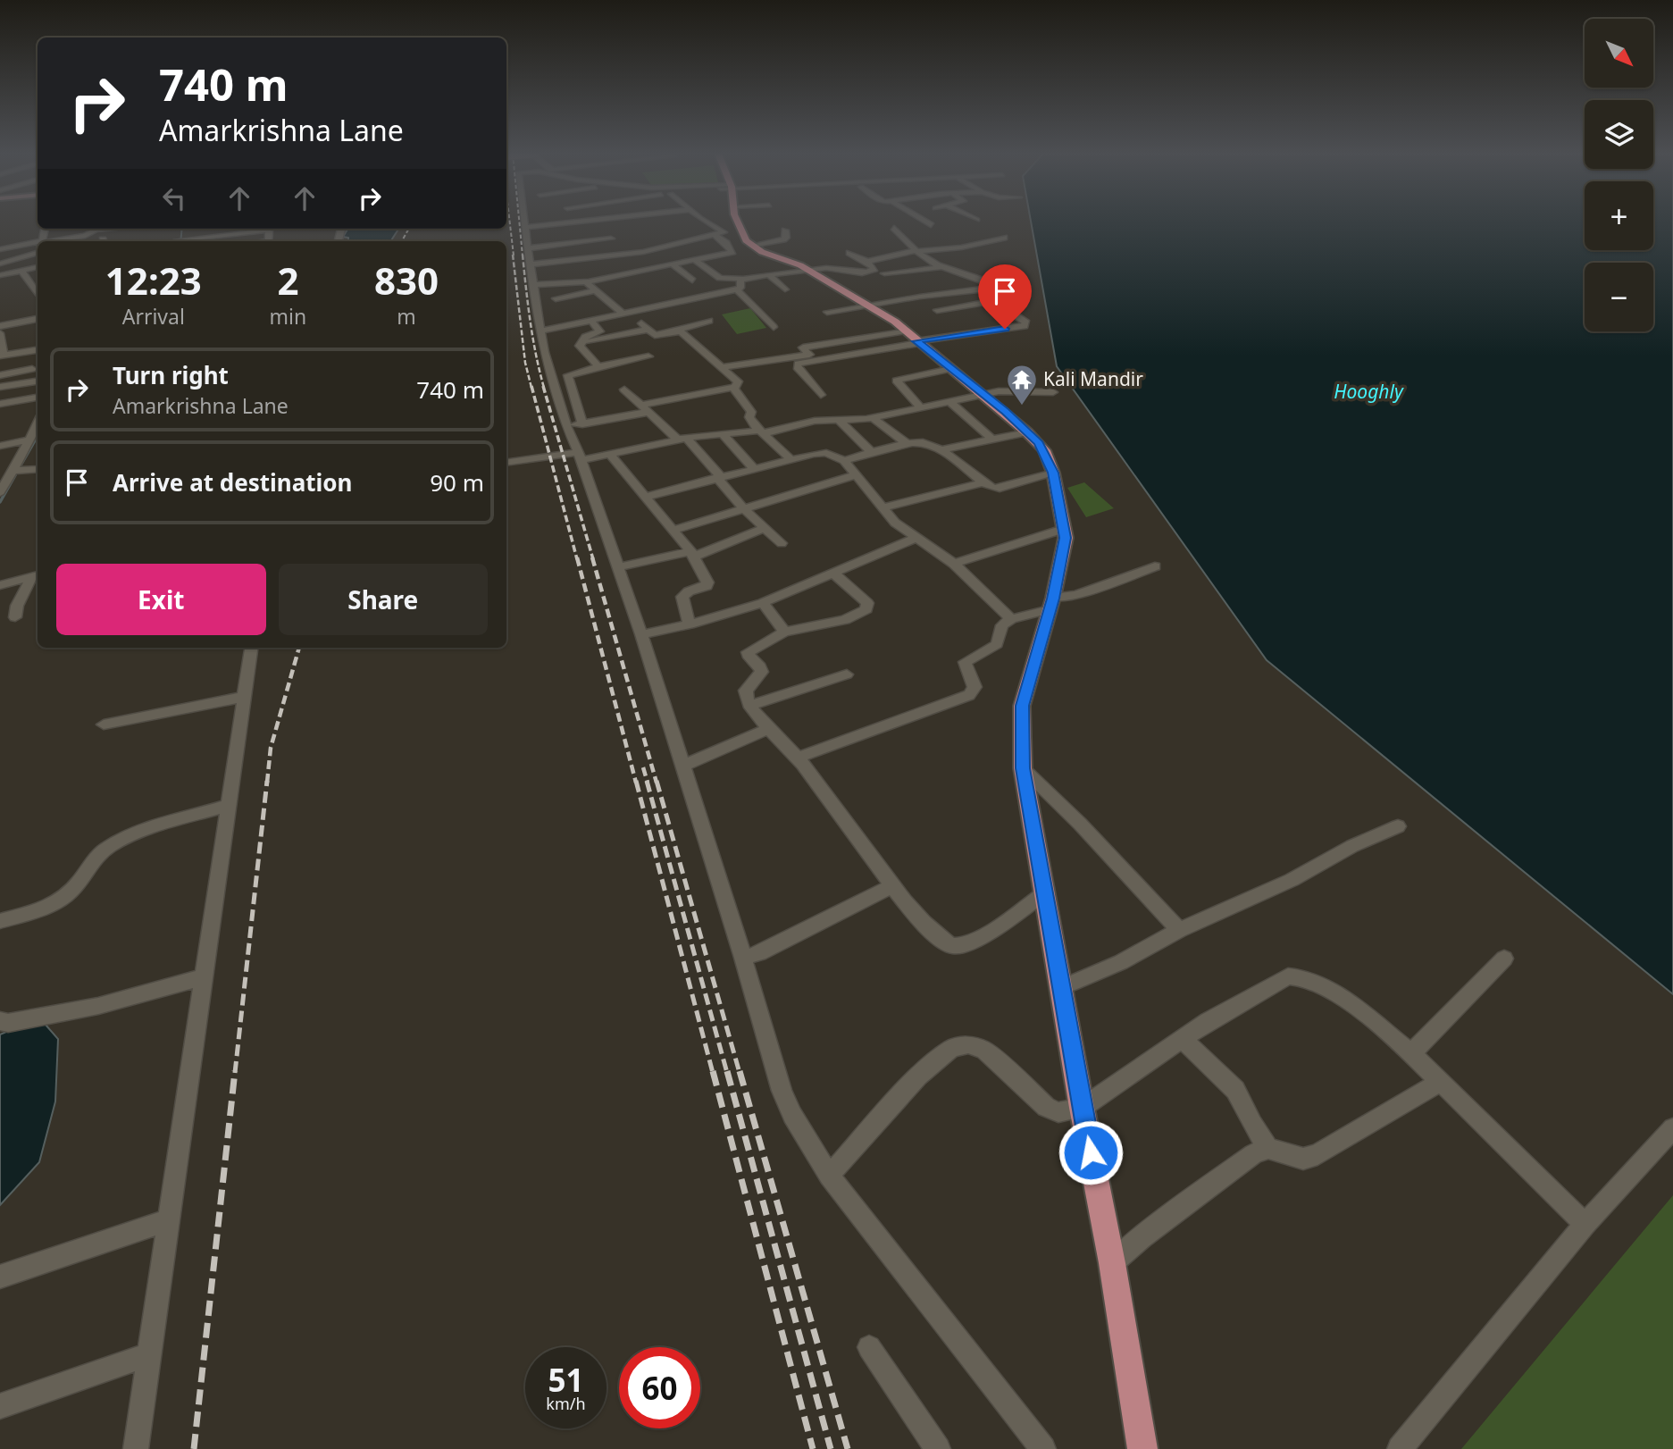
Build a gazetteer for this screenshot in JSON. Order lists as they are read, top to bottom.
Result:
{
  "water": ["Hooghly"],
  "places": {
    "temple": ["Kali Mandir"]
  },
  "north": "bottom right",
  "page": {
    "map_buttons": ["+", "−"],
    "turn": ["740 m", "Amarkrishna Lane"],
    "eta": [
      "12:23",
      "Arrival",
      "2",
      "min",
      "830",
      "m"
    ],
    "list": [
      {
        "name": "Turn right",
        "note": "Amarkrishna Lane",
        "value": "740 m"
      },
      {
        "name": "Arrive at destination",
        "value": "90 m"
      }
    ],
    "buttons": ["Exit", "Share"],
    "speed": "51 km/h",
    "limit": "60"
  }
}
